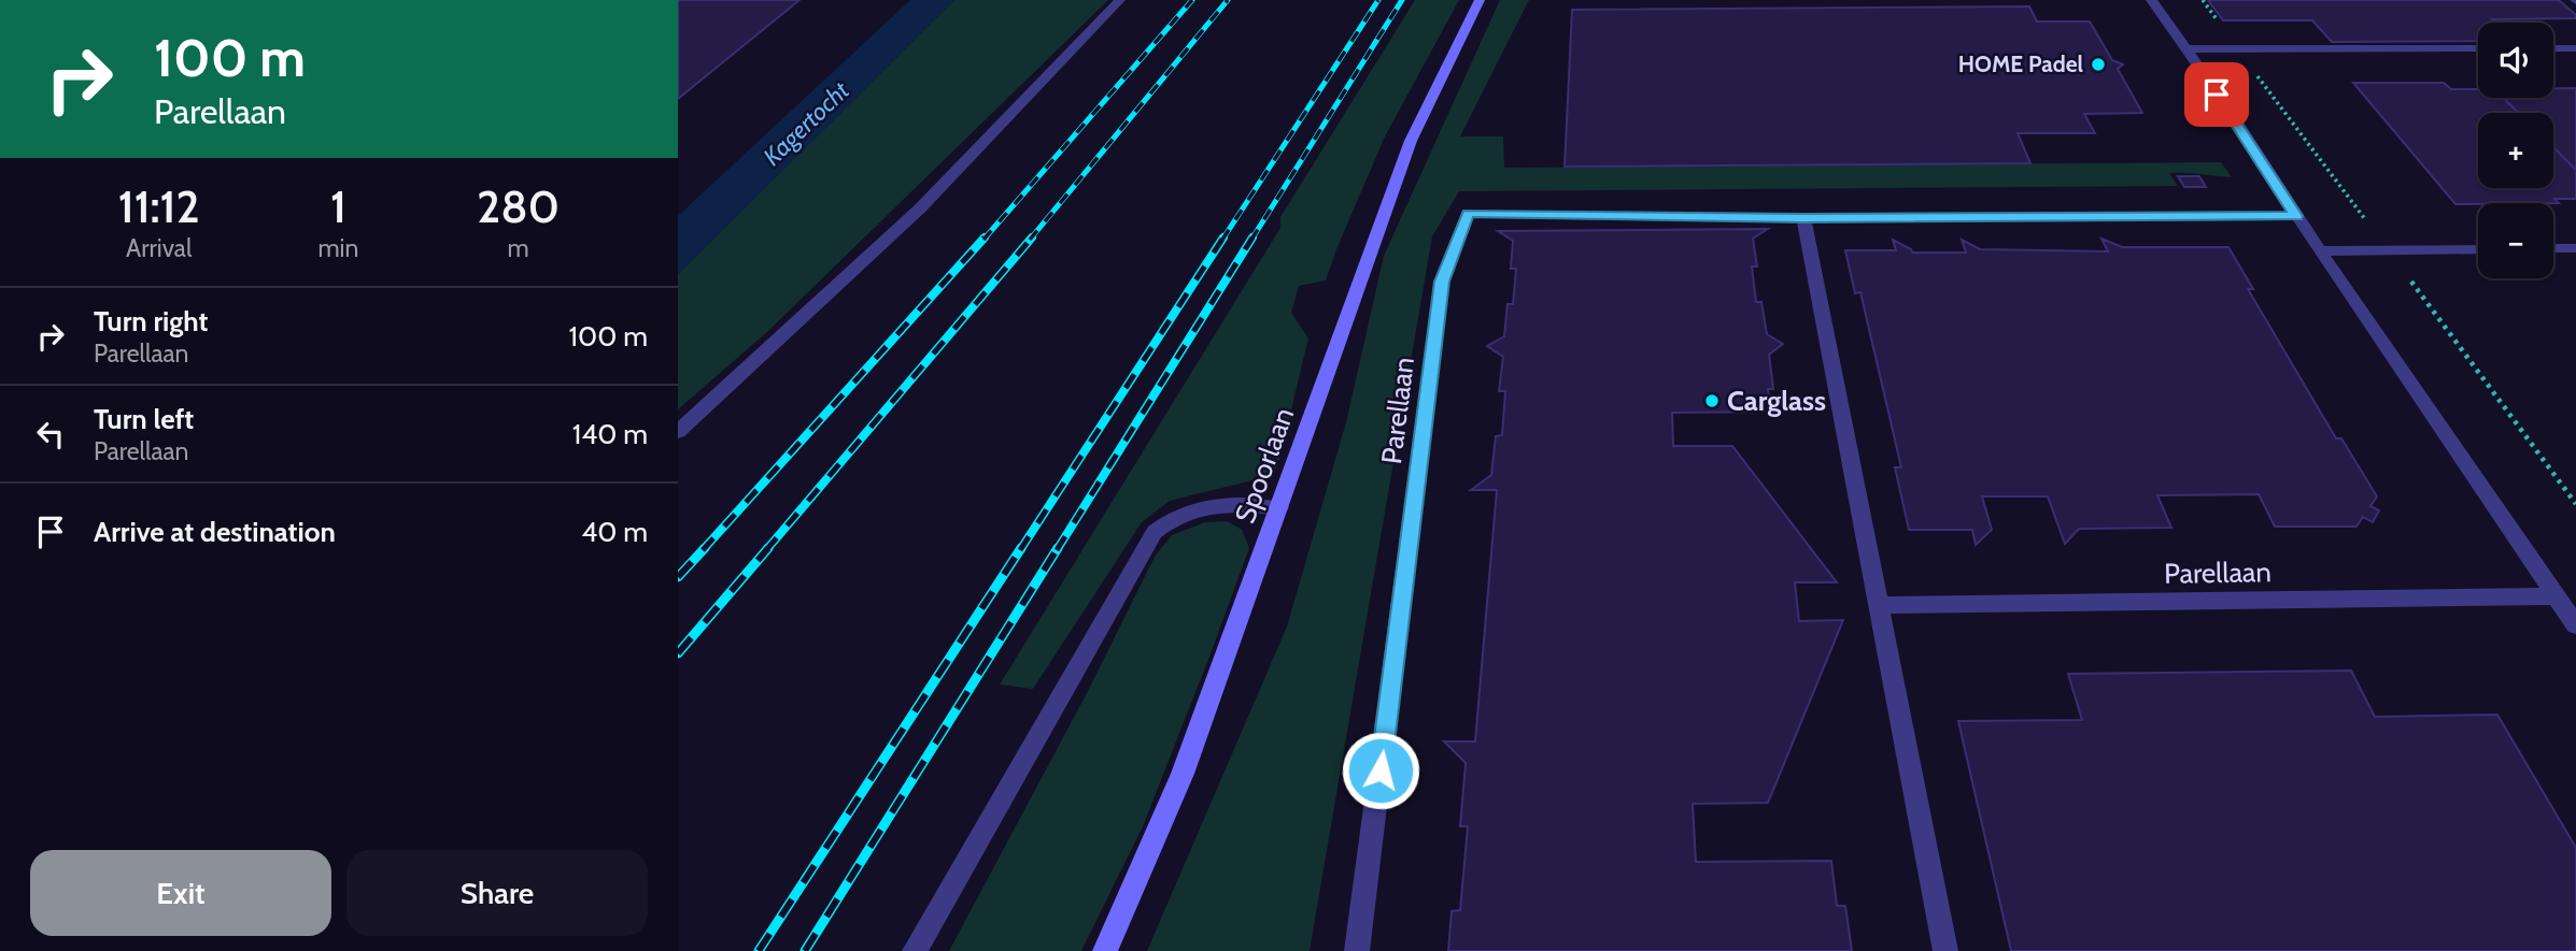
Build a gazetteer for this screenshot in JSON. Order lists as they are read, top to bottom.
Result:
{
  "streets": {
    "main road": ["Spoorlaan"],
    "street": ["Parellaan"]
  },
  "water": ["Kagertocht"],
  "places": ["HOME Padel", "Carglass"],
  "page": {
    "turn": ["100 m", "Parellaan"],
    "map_buttons": ["+", "−"],
    "eta": [
      "11:12",
      "Arrival",
      "1",
      "min",
      "280",
      "m"
    ],
    "list": [
      {
        "name": "Turn right",
        "note": "Parellaan",
        "value": "100 m"
      },
      {
        "name": "Turn left",
        "note": "Parellaan",
        "value": "140 m"
      },
      {
        "name": "Arrive at destination",
        "value": "40 m"
      }
    ],
    "buttons": ["Exit", "Share"]
  }
}
